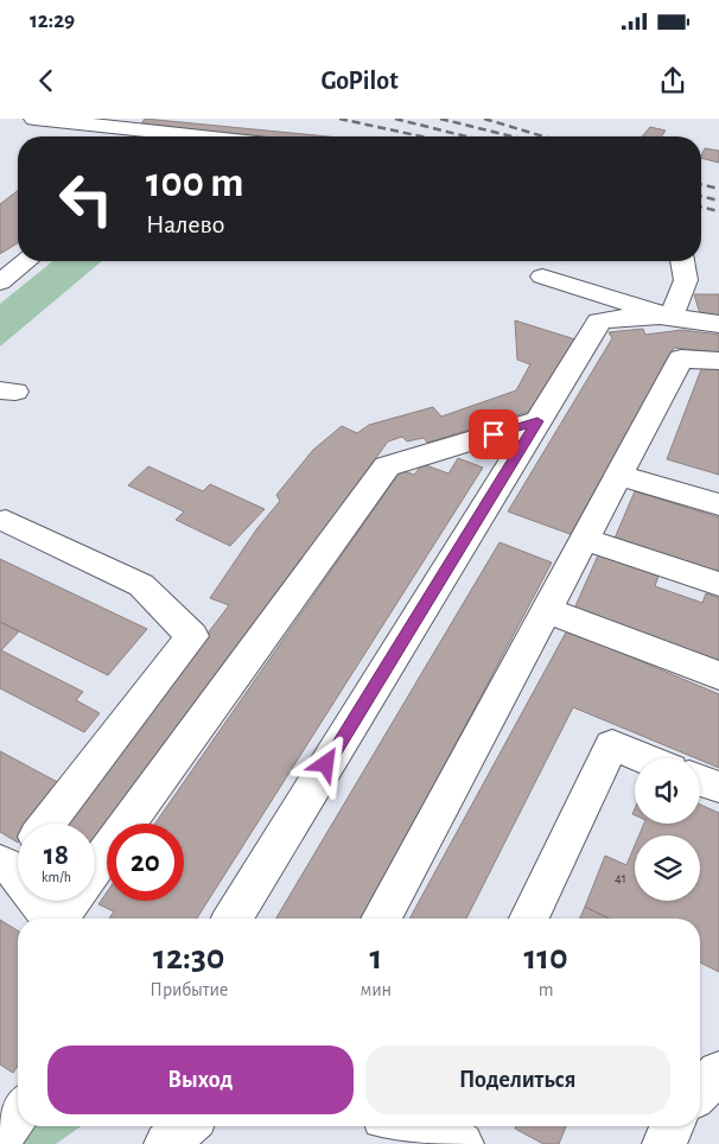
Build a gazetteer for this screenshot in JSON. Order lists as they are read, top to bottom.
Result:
{
  "house_numbers": ["41"],
  "page": {
    "status": "12:29",
    "header": "GoPilot",
    "turn": ["100 m", "Налево"],
    "speed": "18 km/h",
    "limit": "20",
    "eta": [
      "12:30",
      "Прибытие",
      "1",
      "мин",
      "110",
      "m"
    ],
    "buttons": ["Выход", "Поделиться"]
  }
}
